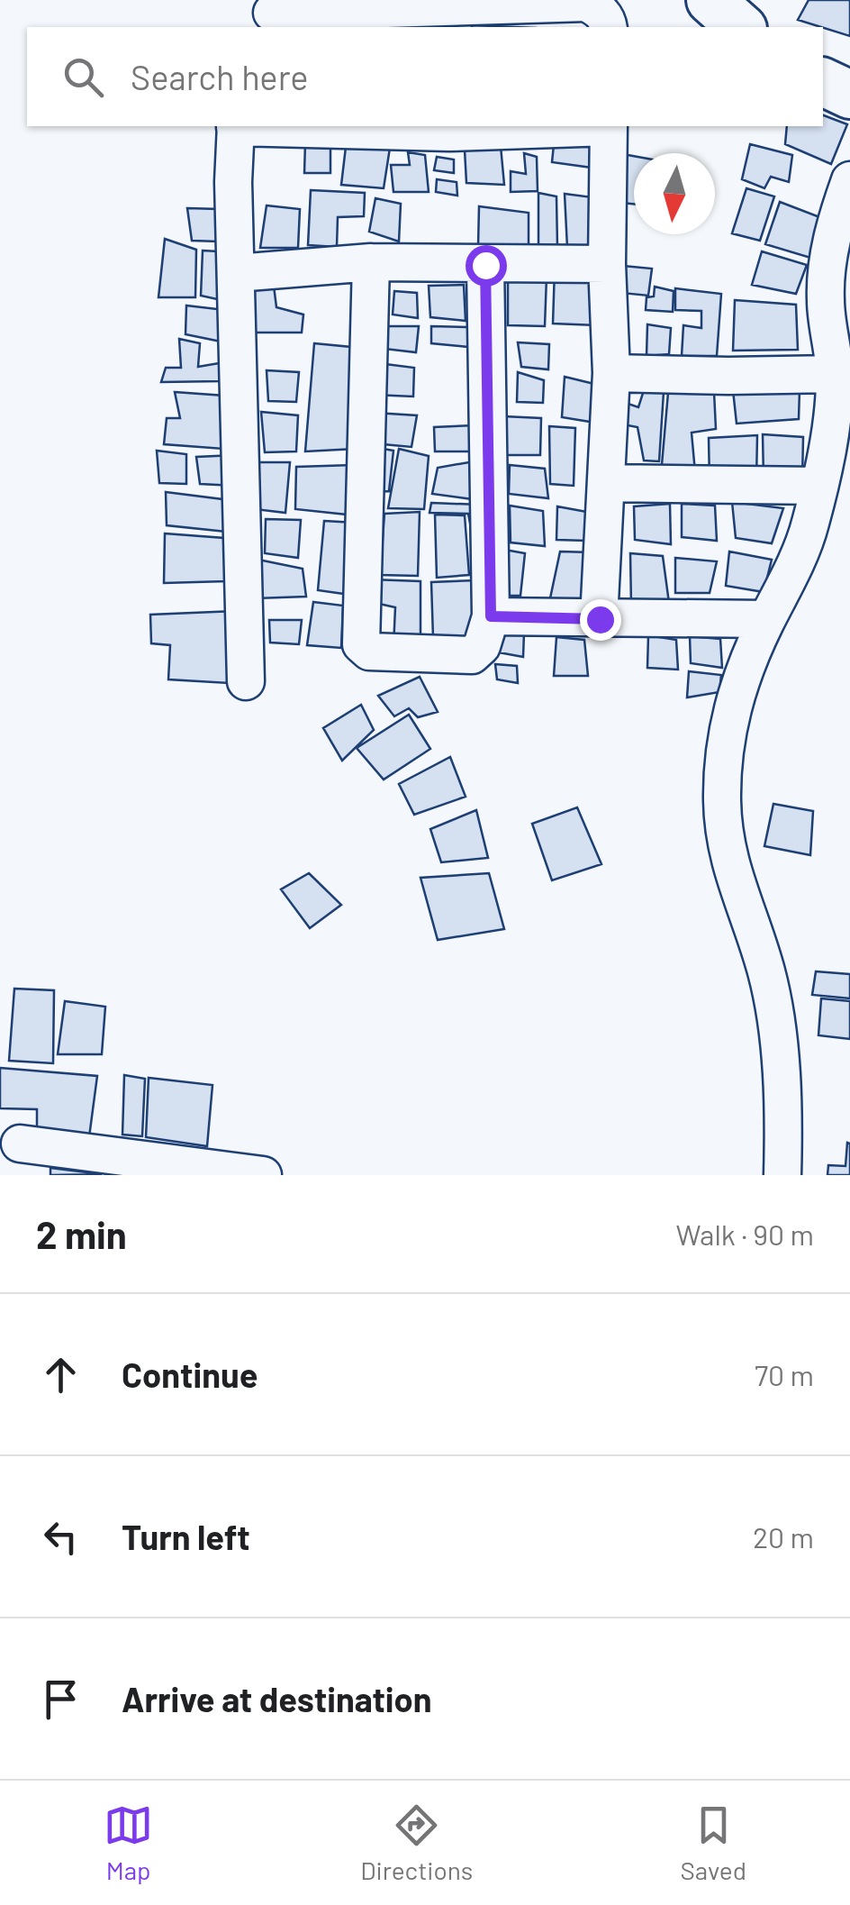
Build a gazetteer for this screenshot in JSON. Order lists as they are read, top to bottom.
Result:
{
  "north": "bottom",
  "page": {
    "search": "Search here",
    "heading": ["2 min", "Walk · 90 m"],
    "list": [
      ["Continue", "70 m"],
      ["Turn left", "20 m"],
      "Arrive at destination"
    ],
    "nav": ["Map", "Directions", "Saved"]
  }
}
